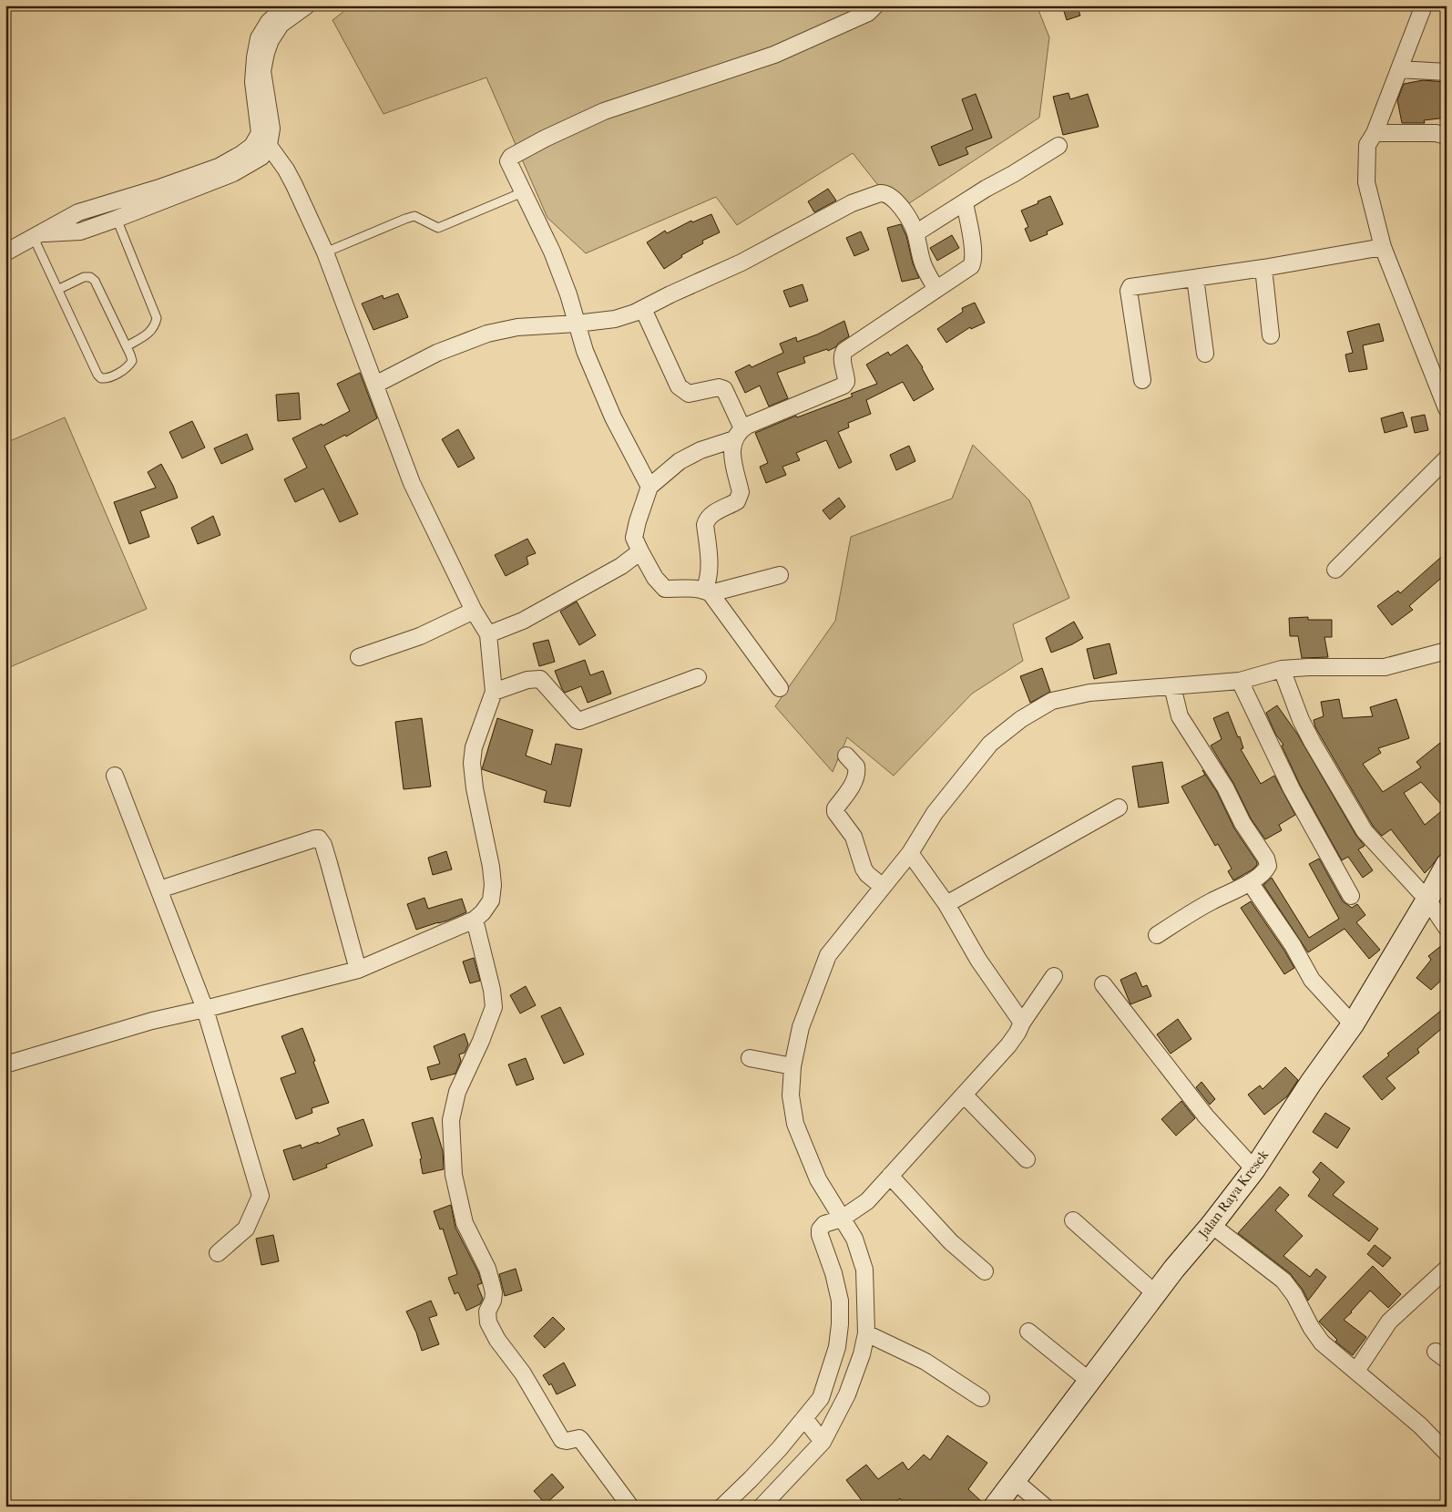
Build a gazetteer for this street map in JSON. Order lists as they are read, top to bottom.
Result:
{
  "streets": {
    "main road": ["Jalan Raya Kresek"]
  }
}
